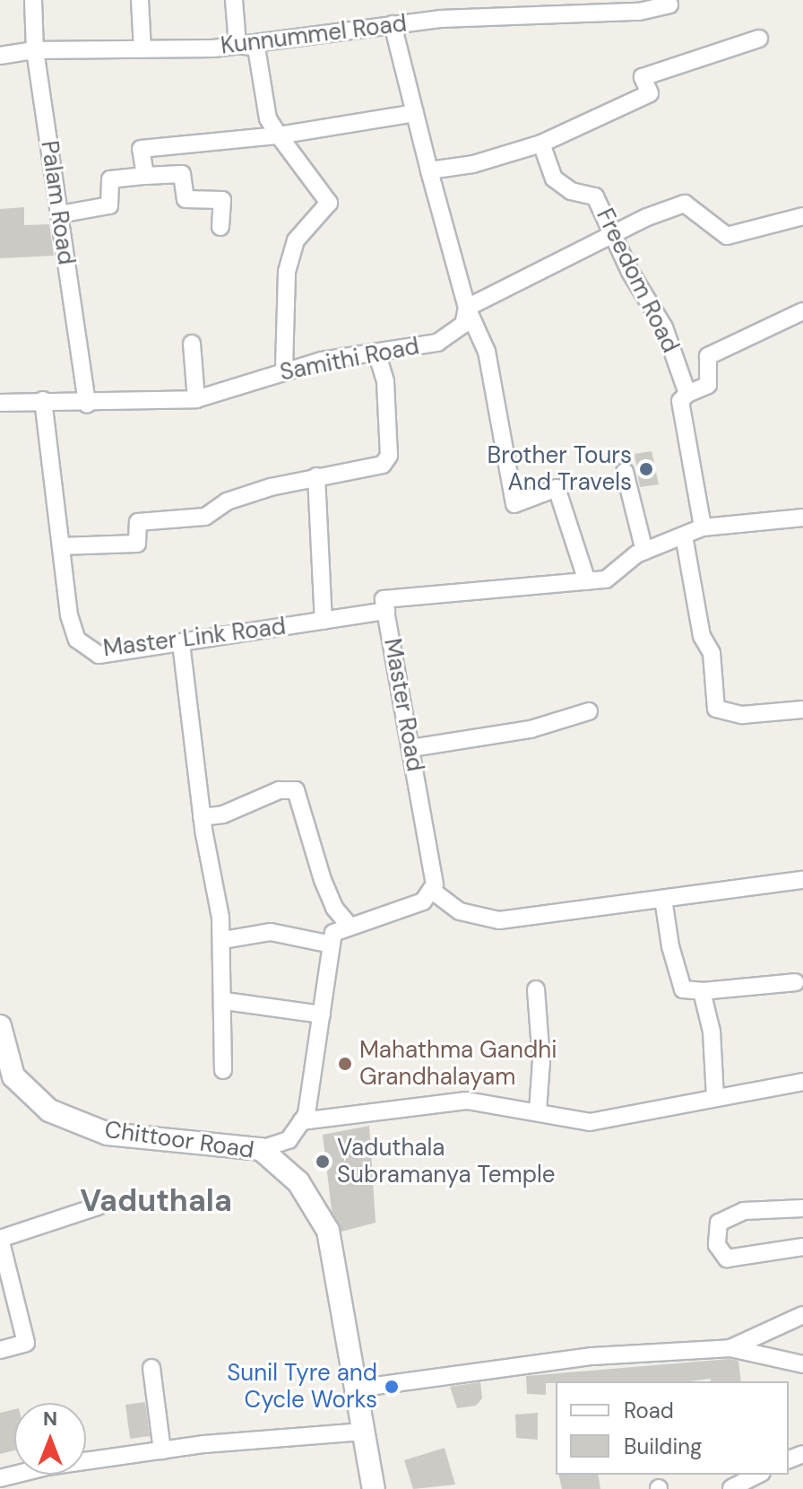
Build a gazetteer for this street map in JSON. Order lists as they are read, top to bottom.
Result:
{
  "streets": {
    "main road": ["Chittoor Road"],
    "street": [
      "Kunnummel Road",
      "Palam Road",
      "Freedom Road",
      "Samithi Road",
      "Master Link Road",
      "Master Road"
    ]
  },
  "crossings": [
    ["Kunnummel Road", "Palam Road"],
    ["Palam Road", "Samithi Road"],
    ["Freedom Road", "Master Road"],
    ["Samithi Road", "Master Link Road"],
    ["Master Link Road", "Master Road"]
  ],
  "districts": ["Vaduthala"],
  "places": [
    "Brother Tours And Travels",
    "Mahathma Gandhi Grandhalayam",
    "Vaduthala Subramanya Temple",
    "Sunil Tyre and Cycle Works"
  ],
  "legend": ["Road", "Building"],
  "north": "top"
}
